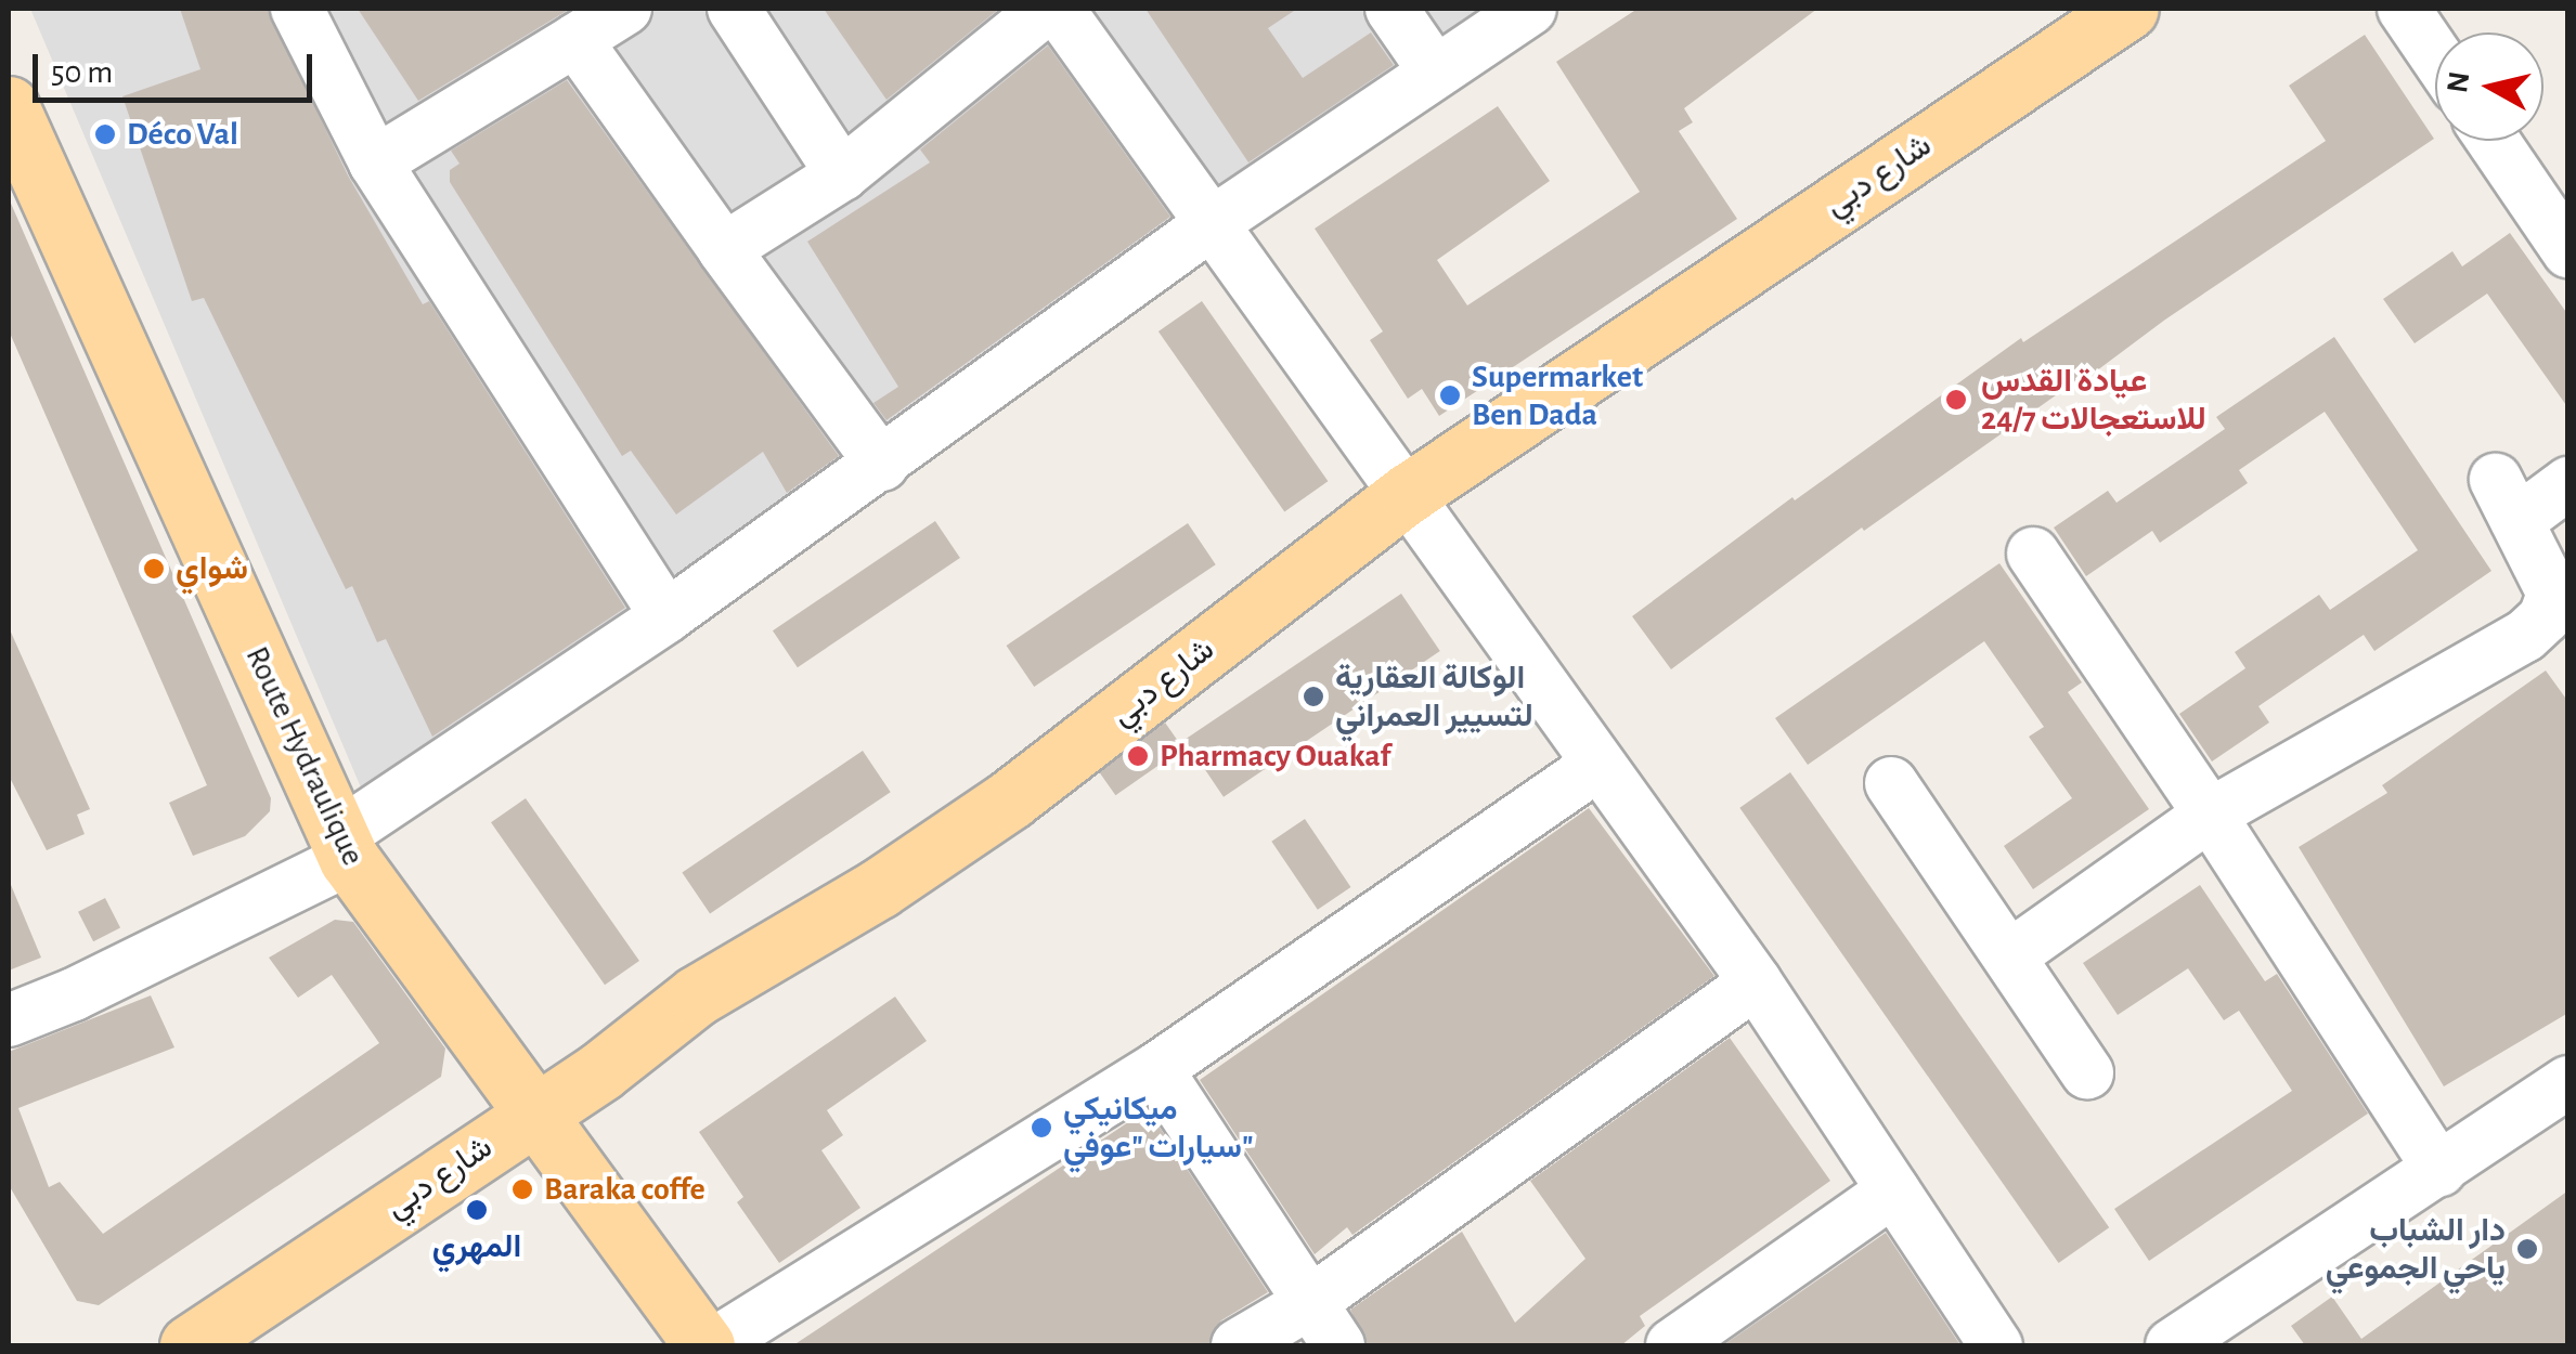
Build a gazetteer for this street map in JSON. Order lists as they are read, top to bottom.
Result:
{
  "streets": {
    "main road": ["شارع دبي", "Route Hydraulique"]
  },
  "crossings": [
    ["شارع دبي", "Route Hydraulique"]
  ],
  "places": [
    "Déco Val",
    "Supermarket Ben Dada",
    "عيادة القدس للاستعجالات 24/7",
    "شواي",
    "الوكالة العقارية لتسيير العمراني",
    "Pharmacy Ouakaf",
    "ميكانيكي سيارات \"عوفي\"",
    "Baraka coffe",
    "المهري",
    "دار الشباب ياحي الجموعي"
  ],
  "scale_bar": "50 m",
  "north": "left"
}
